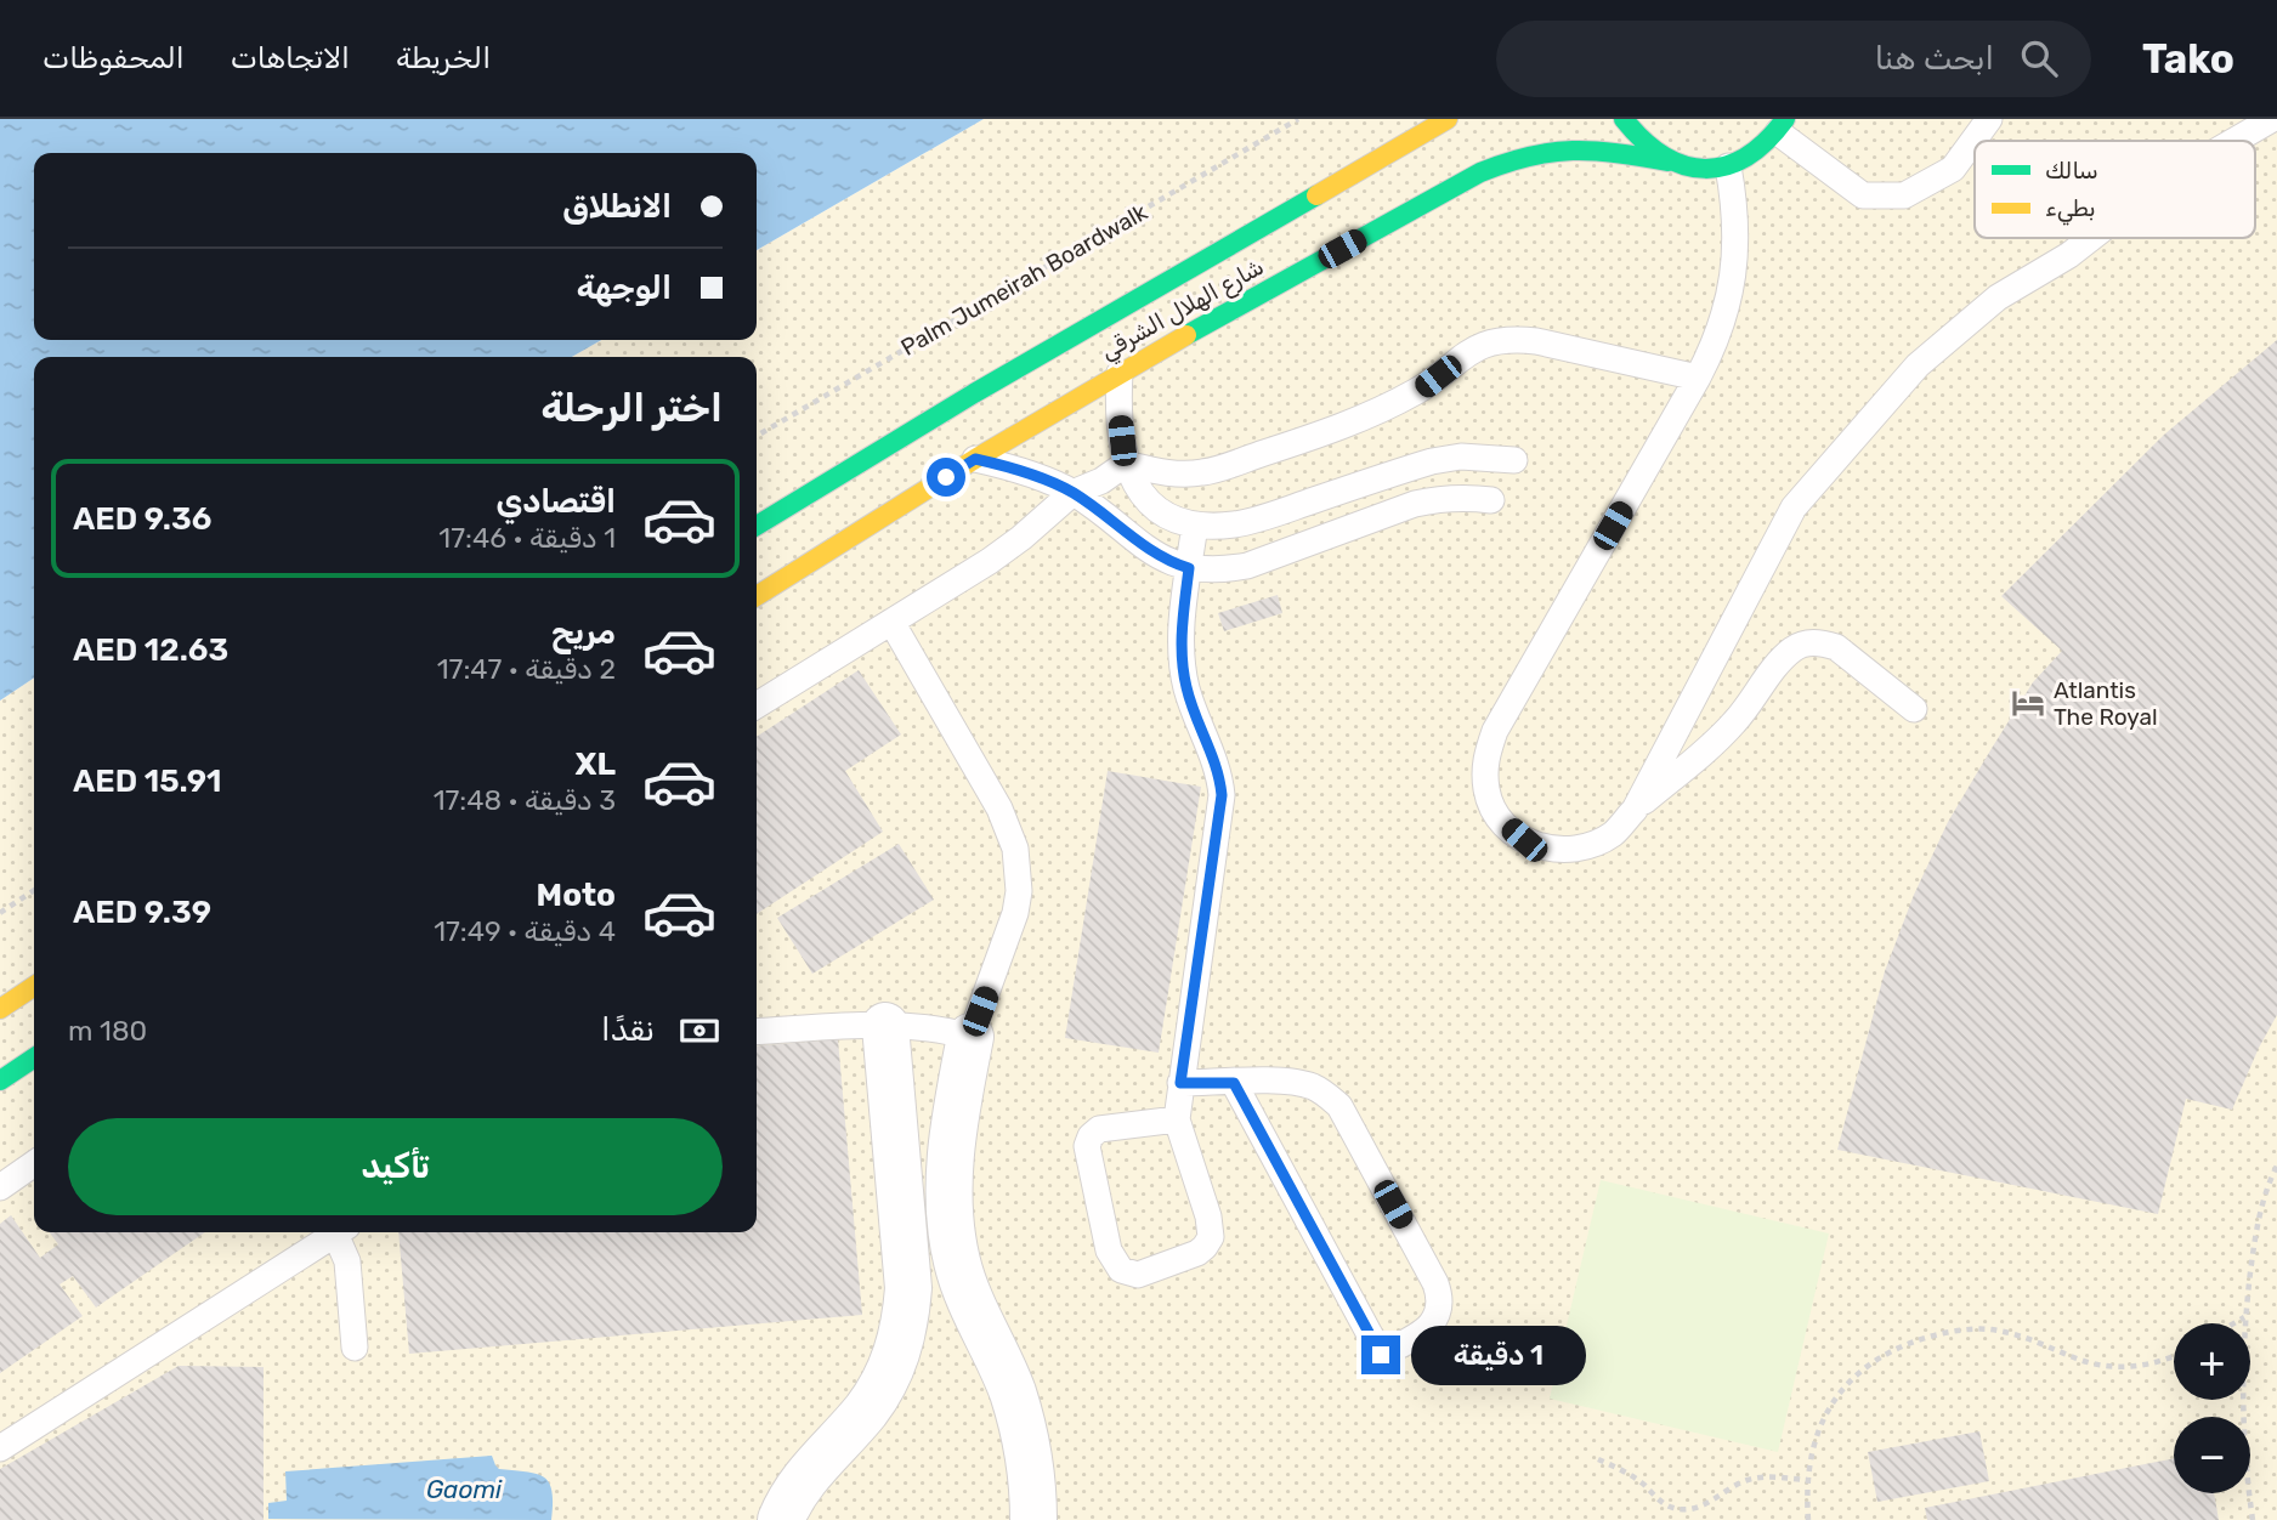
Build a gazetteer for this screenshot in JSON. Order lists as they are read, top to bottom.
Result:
{
  "streets": {
    "main road": ["شارع الهلال الشرقي"],
    "path": ["Palm Jumeirah Boardwalk"]
  },
  "water": ["Gaomi"],
  "places": {
    "hotel": ["Atlantis The Royal"]
  },
  "legend": ["سالك", "بطيء"],
  "page": {
    "header": "Tako",
    "search": "ابحث هنا",
    "nav": ["الخريطة", "الاتجاهات", "المحفوظات"],
    "banner": ["الانطلاق", "الوجهة"],
    "heading": "اختر الرحلة",
    "list": [
      {
        "name": "اقتصادي",
        "note": "1 دقيقة · 17:46",
        "value": "AED 9.36"
      },
      {
        "name": "مريح",
        "note": "2 دقيقة · 17:47",
        "value": "AED 12.63"
      },
      {
        "name": "XL",
        "note": "3 دقيقة · 17:48",
        "value": "AED 15.91"
      },
      {
        "name": "Moto",
        "note": "4 دقيقة · 17:49",
        "value": "AED 9.39"
      }
    ],
    "pay": ["نقدًا", "180 m"],
    "buttons": "تأكيد",
    "map_buttons": ["+", "−"],
    "bubble": "1 دقيقة"
  }
}
